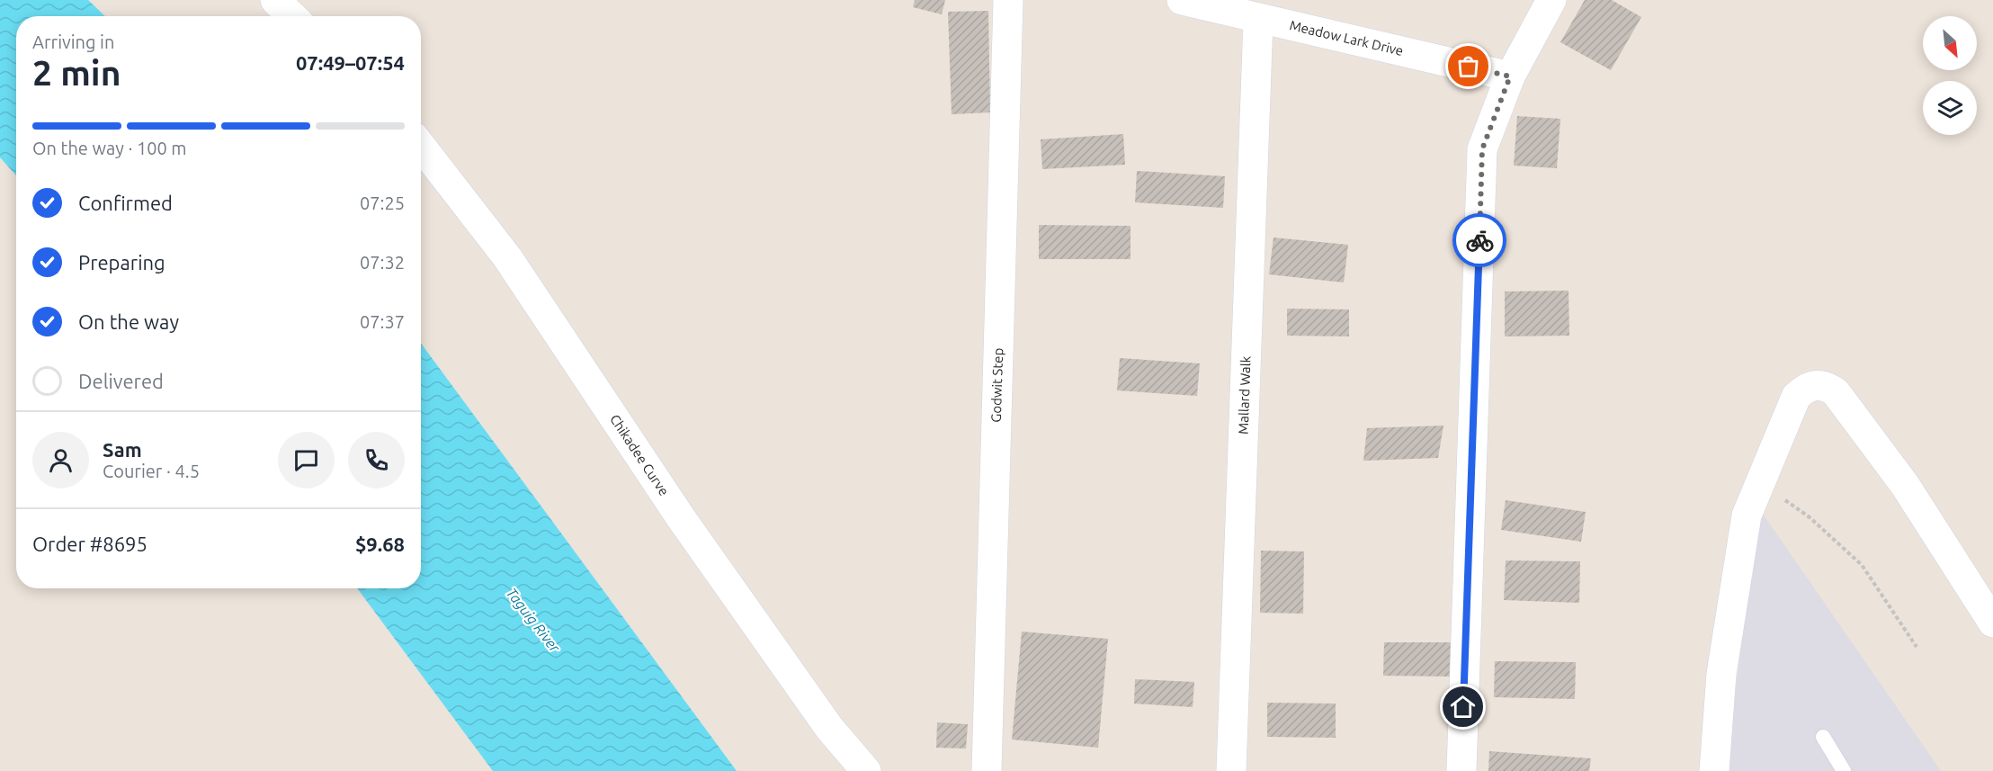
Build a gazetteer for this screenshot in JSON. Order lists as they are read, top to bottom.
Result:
{
  "streets": {
    "street": [
      "Meadow Lark Drive",
      "Godwit Step",
      "Mallard Walk",
      "Chikadee Curve"
    ]
  },
  "crossings": [
    ["Meadow Lark Drive", "Mallard Walk"]
  ],
  "water": ["Taguig River"],
  "north": "bottom right",
  "page": {
    "heading": ["2 min", "Arriving in", "07:49–07:54"],
    "panel": [
      "Sam",
      "Courier · 4.5",
      "Order #8695",
      "$9.68"
    ],
    "bar": "On the way · 100 m",
    "list": [
      ["Confirmed", "07:25"],
      ["Preparing", "07:32"],
      ["On the way", "07:37"],
      "Delivered"
    ]
  }
}
